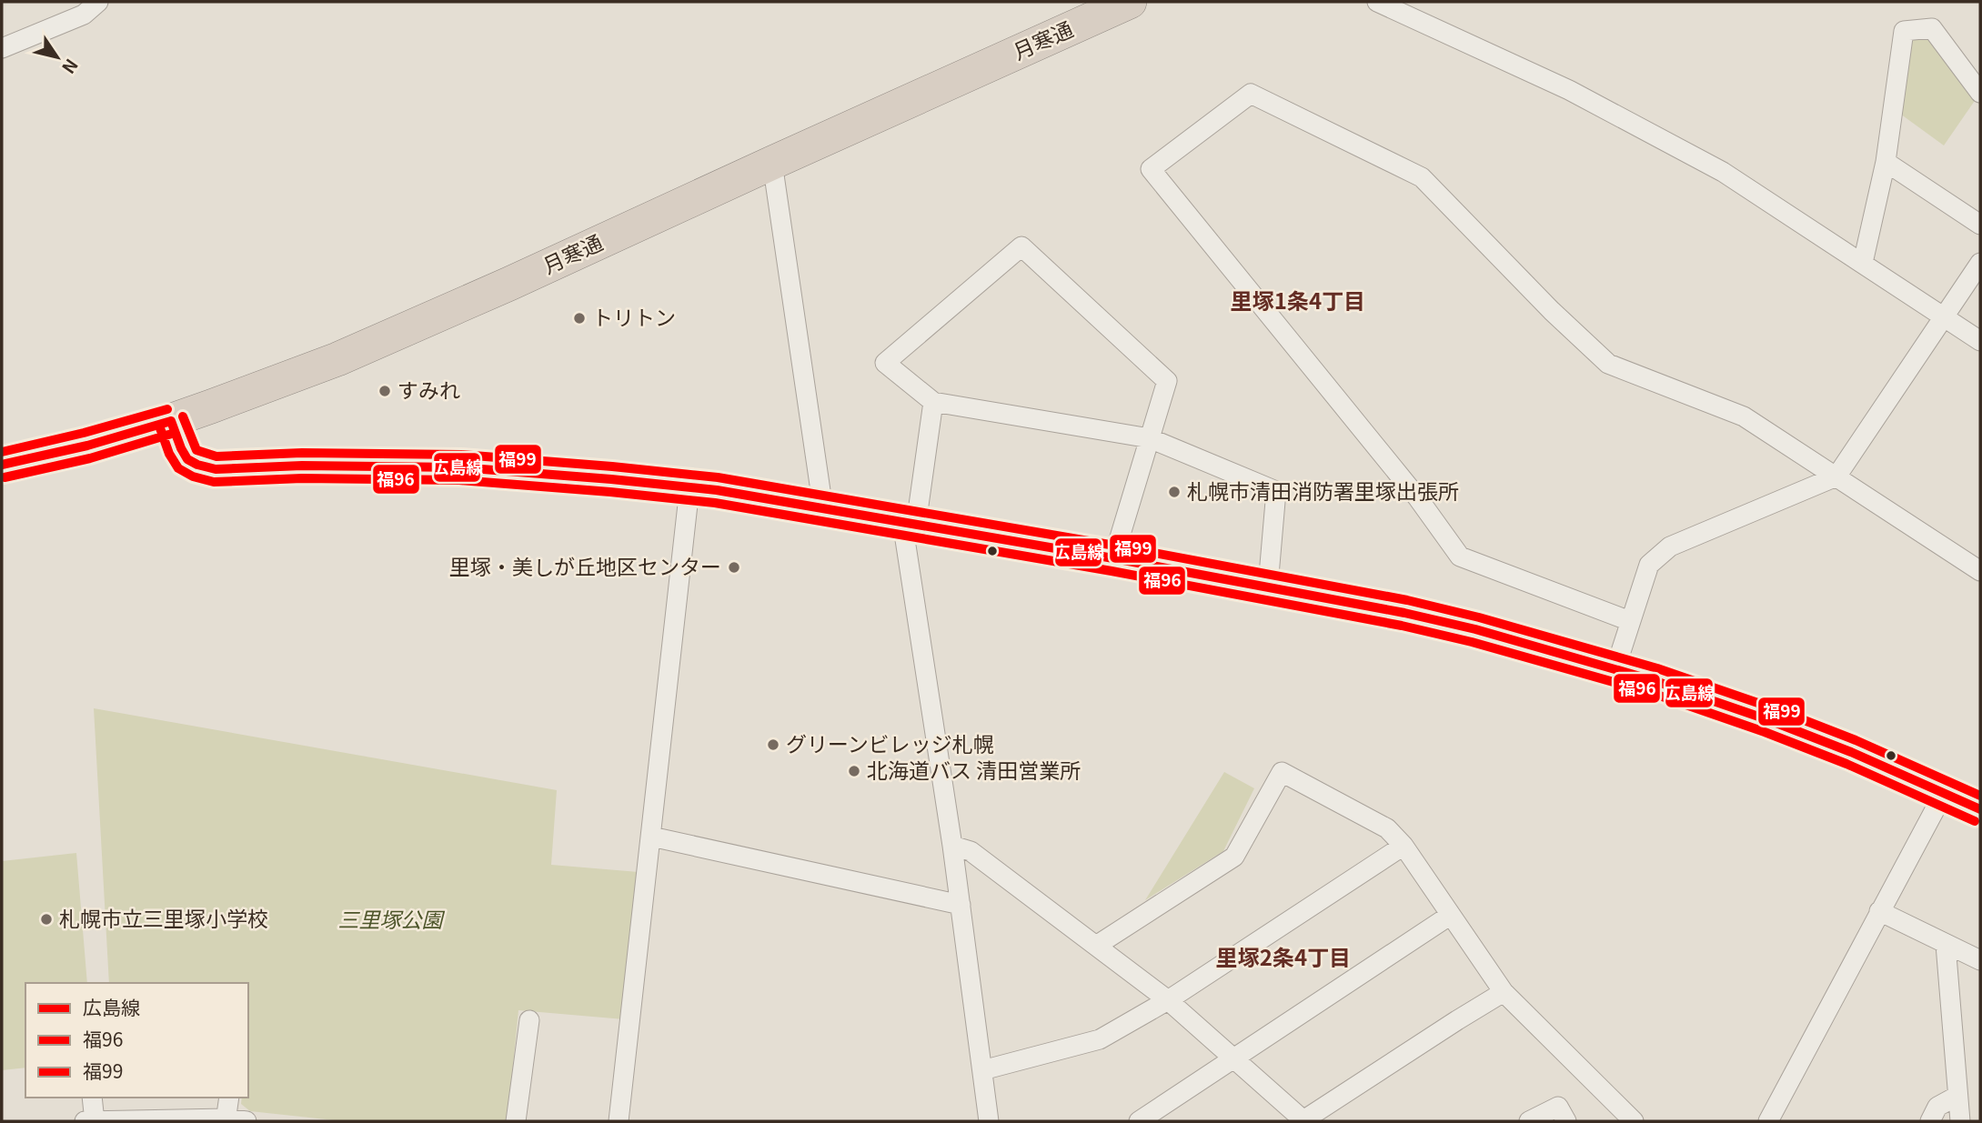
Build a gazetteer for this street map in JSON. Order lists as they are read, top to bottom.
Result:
{
  "streets": {
    "highway": ["月寒通"]
  },
  "districts": ["里塚1条4丁目", "里塚2条4丁目"],
  "parks": ["三里塚公園"],
  "places": [
    "トリトン",
    "すみれ",
    "札幌市清田消防署里塚出張所",
    "里塚・美しが丘地区センター",
    "グリーンビレッジ札幌",
    "北海道バス 清田営業所",
    "札幌市立三里塚小学校"
  ],
  "lines": ["transit line 福99", "transit line 広島線", "transit line 福96"],
  "legend": ["広島線", "福96", "福99"],
  "north": "bottom right"
}
